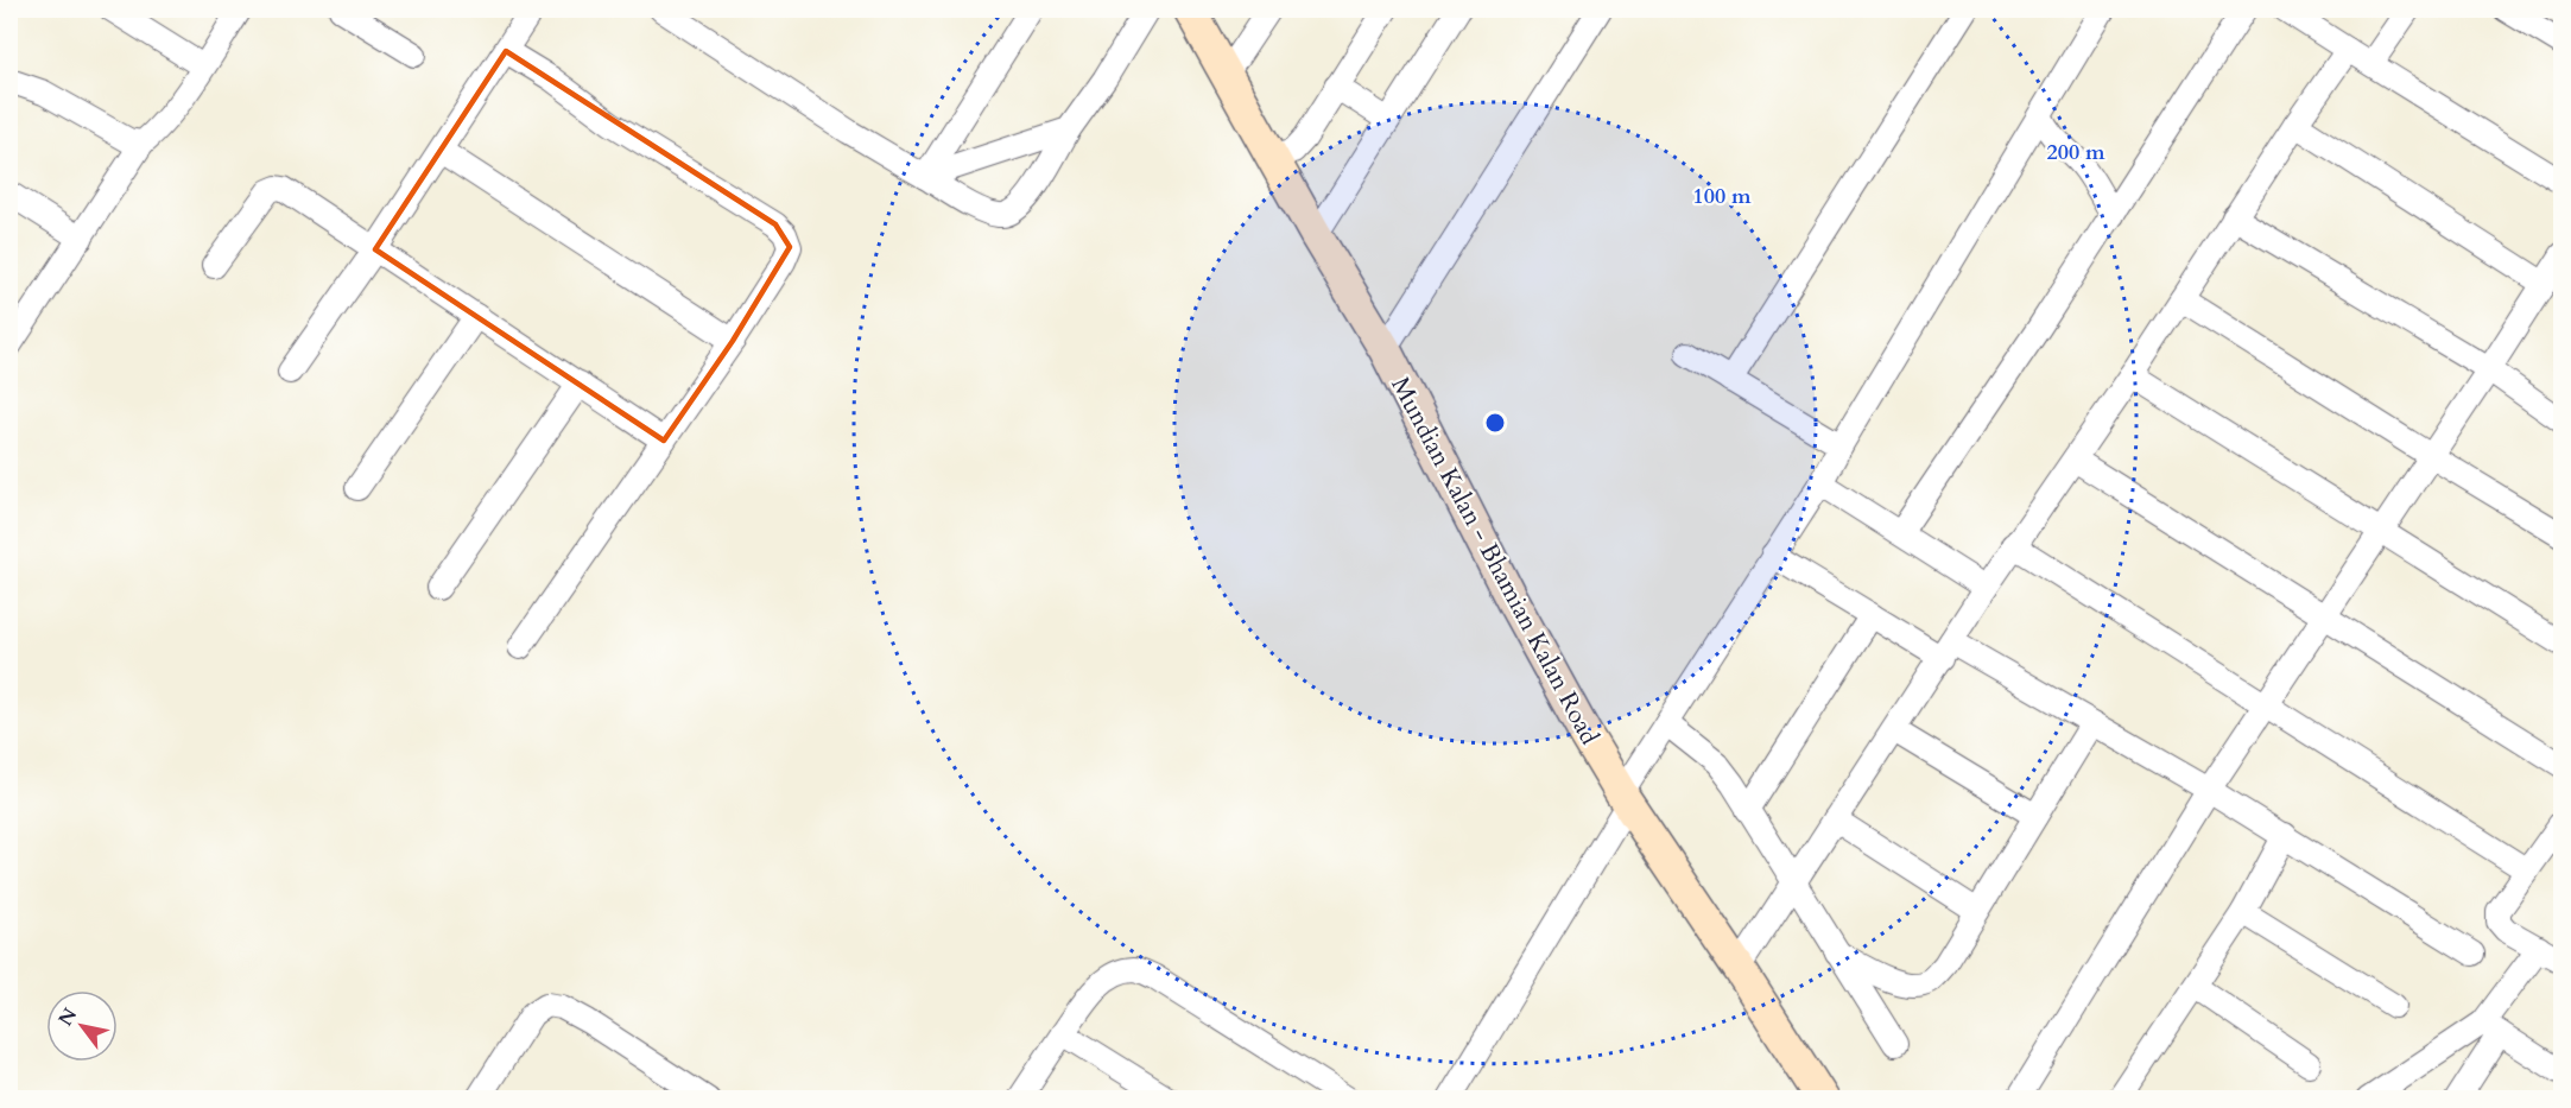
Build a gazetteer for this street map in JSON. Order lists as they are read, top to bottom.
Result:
{
  "streets": {
    "street": ["Mundian Kalan - Bhamian Kalan Road"]
  },
  "north": "top left",
  "rings": ["200 m", "100 m"]
}
